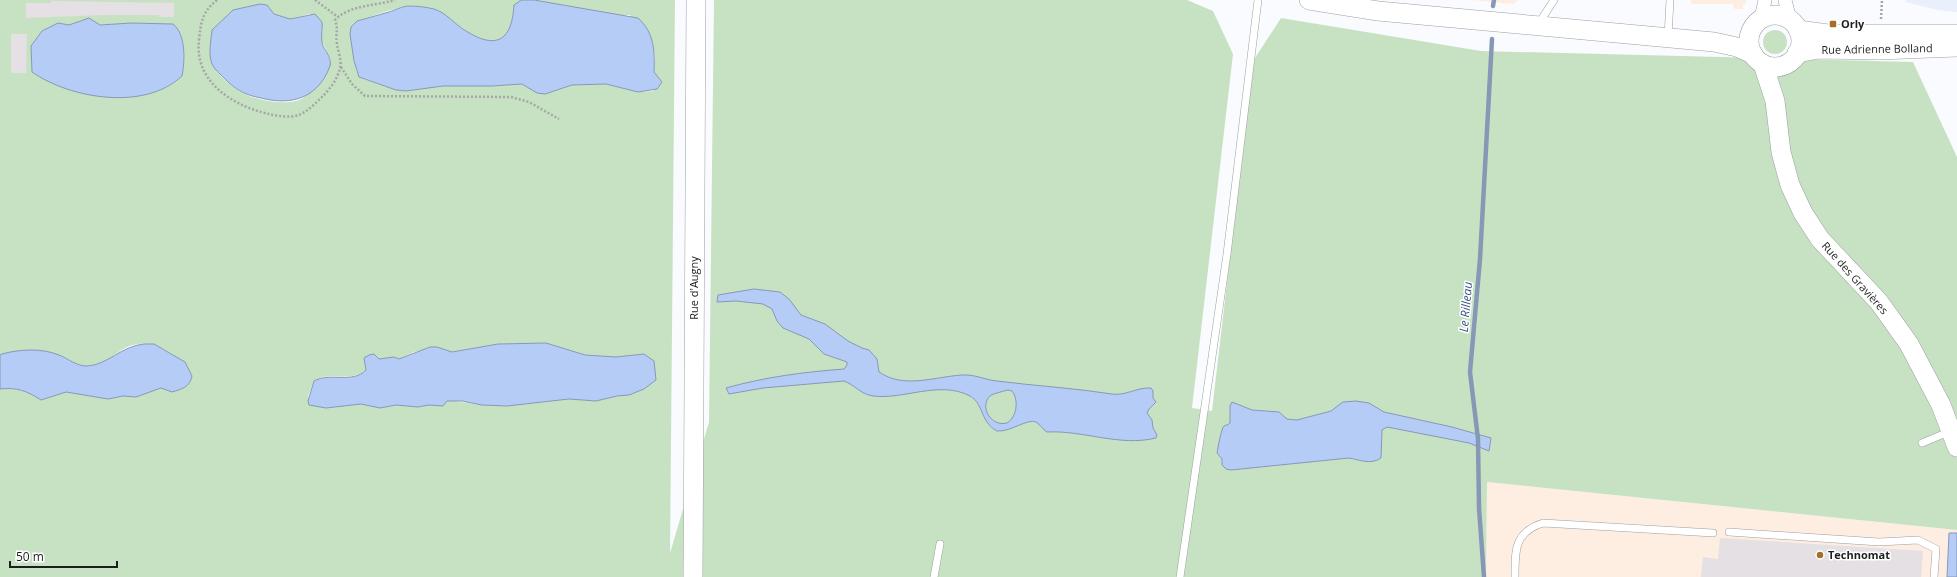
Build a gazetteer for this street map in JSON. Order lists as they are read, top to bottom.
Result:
{
  "streets": {
    "main road": ["Rue Adrienne Bolland", "Rue des Gravières", "Rue d'Augny"]
  },
  "crossings": [
    ["Rue Adrienne Bolland", "Rue des Gravières"]
  ],
  "water": ["Le Rilleau"],
  "places": {
    "transit": ["Orly"],
    "other": ["Technomat"]
  },
  "scale_bar": "50 m"
}
